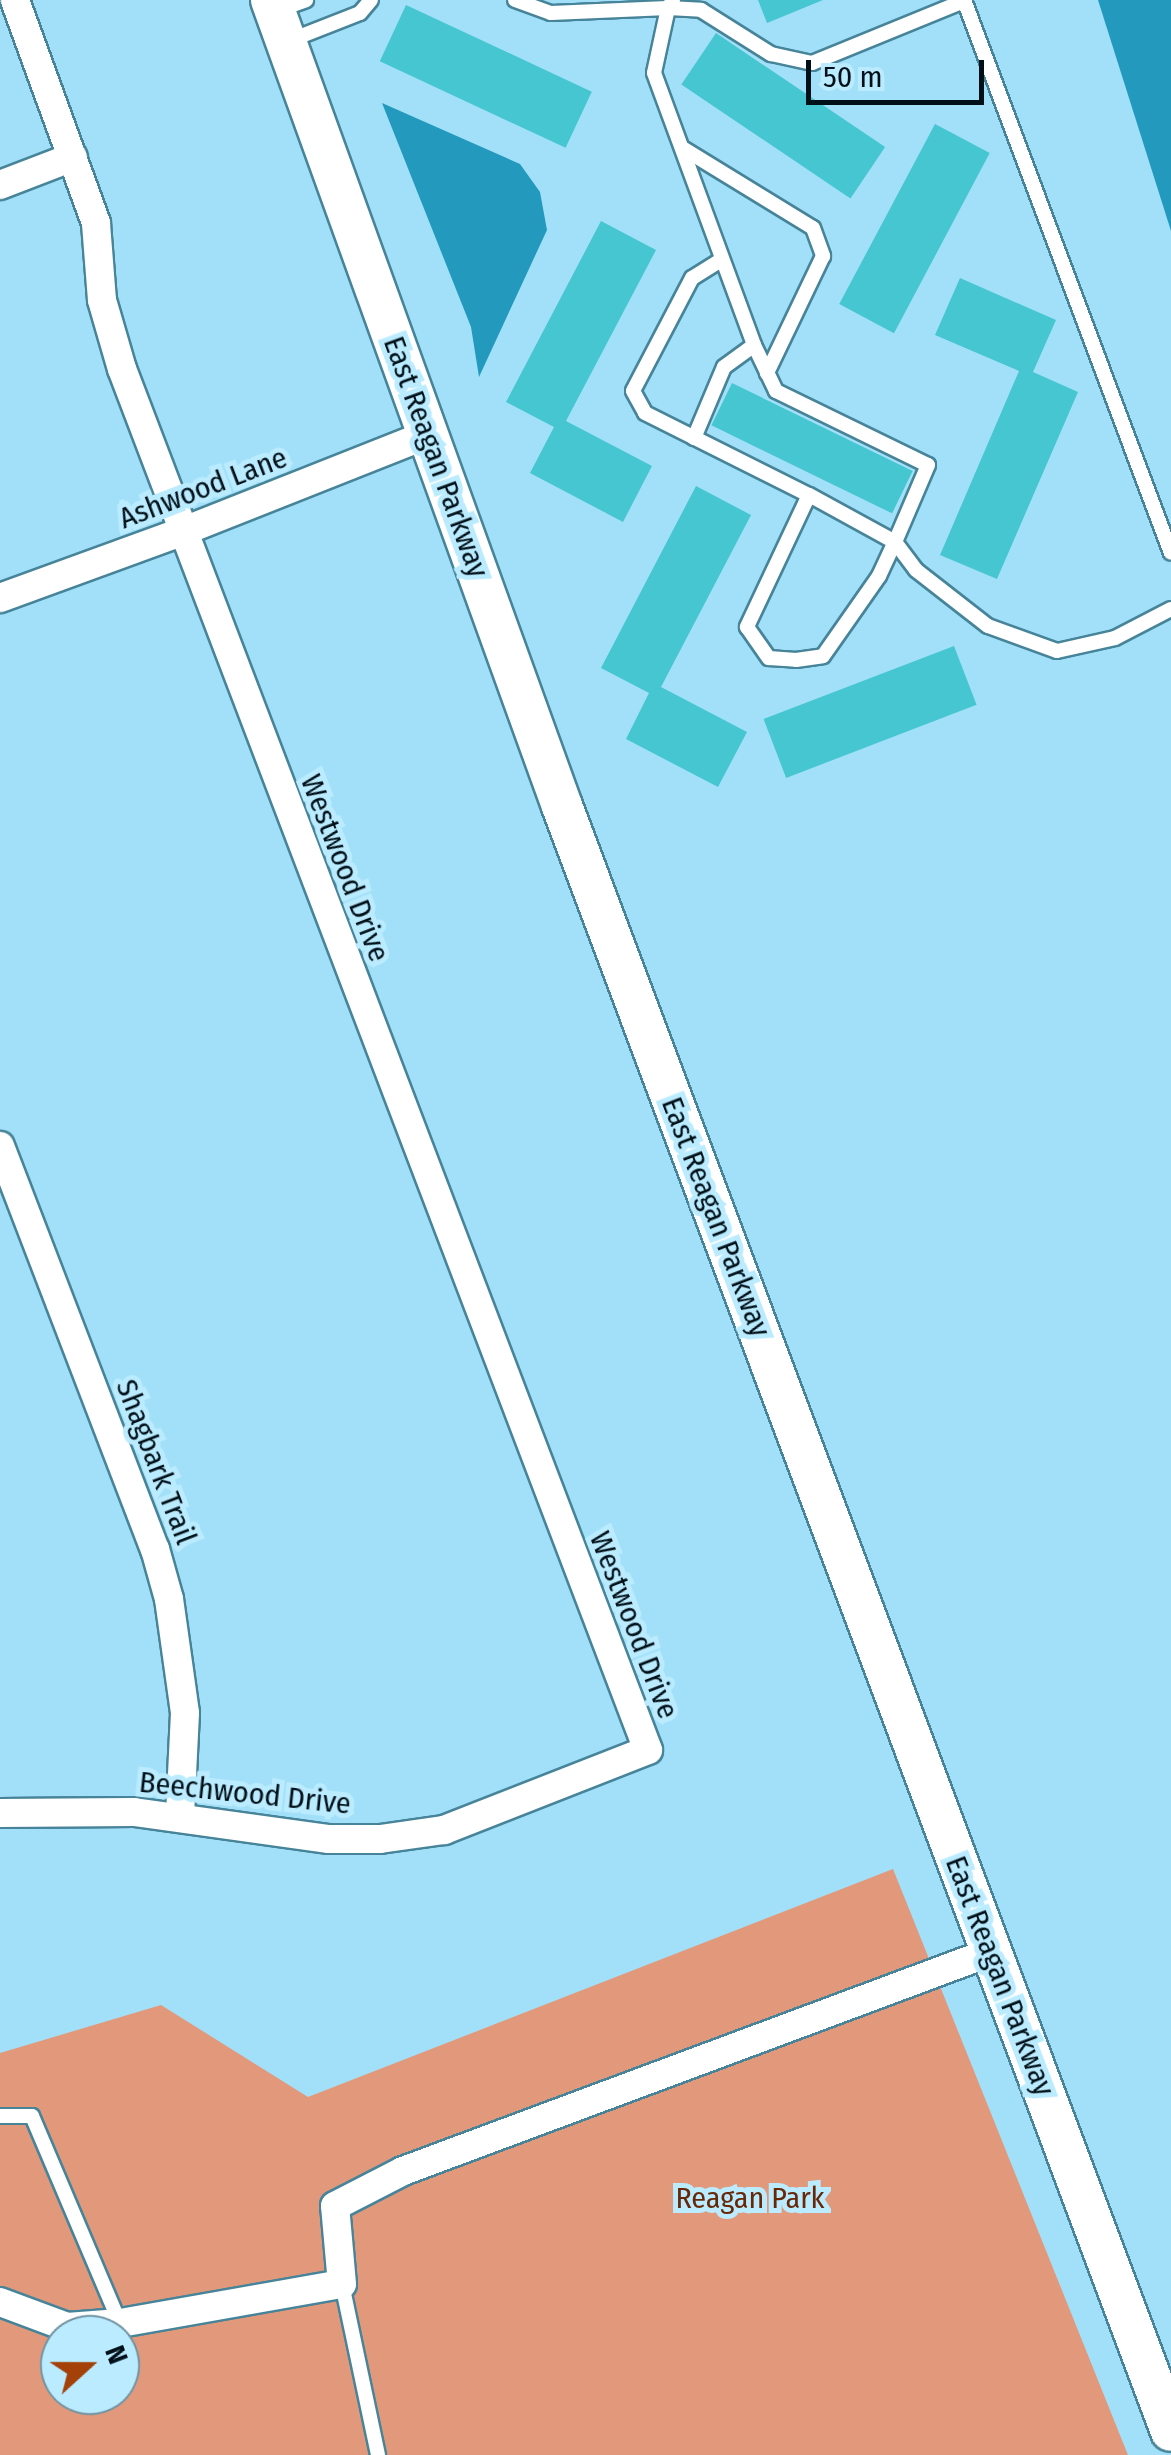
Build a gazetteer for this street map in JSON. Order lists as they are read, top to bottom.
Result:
{
  "streets": {
    "street": [
      "East Reagan Parkway",
      "Ashwood Lane",
      "Westwood Drive",
      "Shagbark Trail",
      "Beechwood Drive"
    ]
  },
  "crossings": [
    ["East Reagan Parkway", "Ashwood Lane"],
    ["Ashwood Lane", "Westwood Drive"],
    ["Westwood Drive", "Beechwood Drive"],
    ["Shagbark Trail", "Beechwood Drive"]
  ],
  "parks": ["Reagan Park"],
  "scale_bar": "50 m",
  "north": "right"
}
